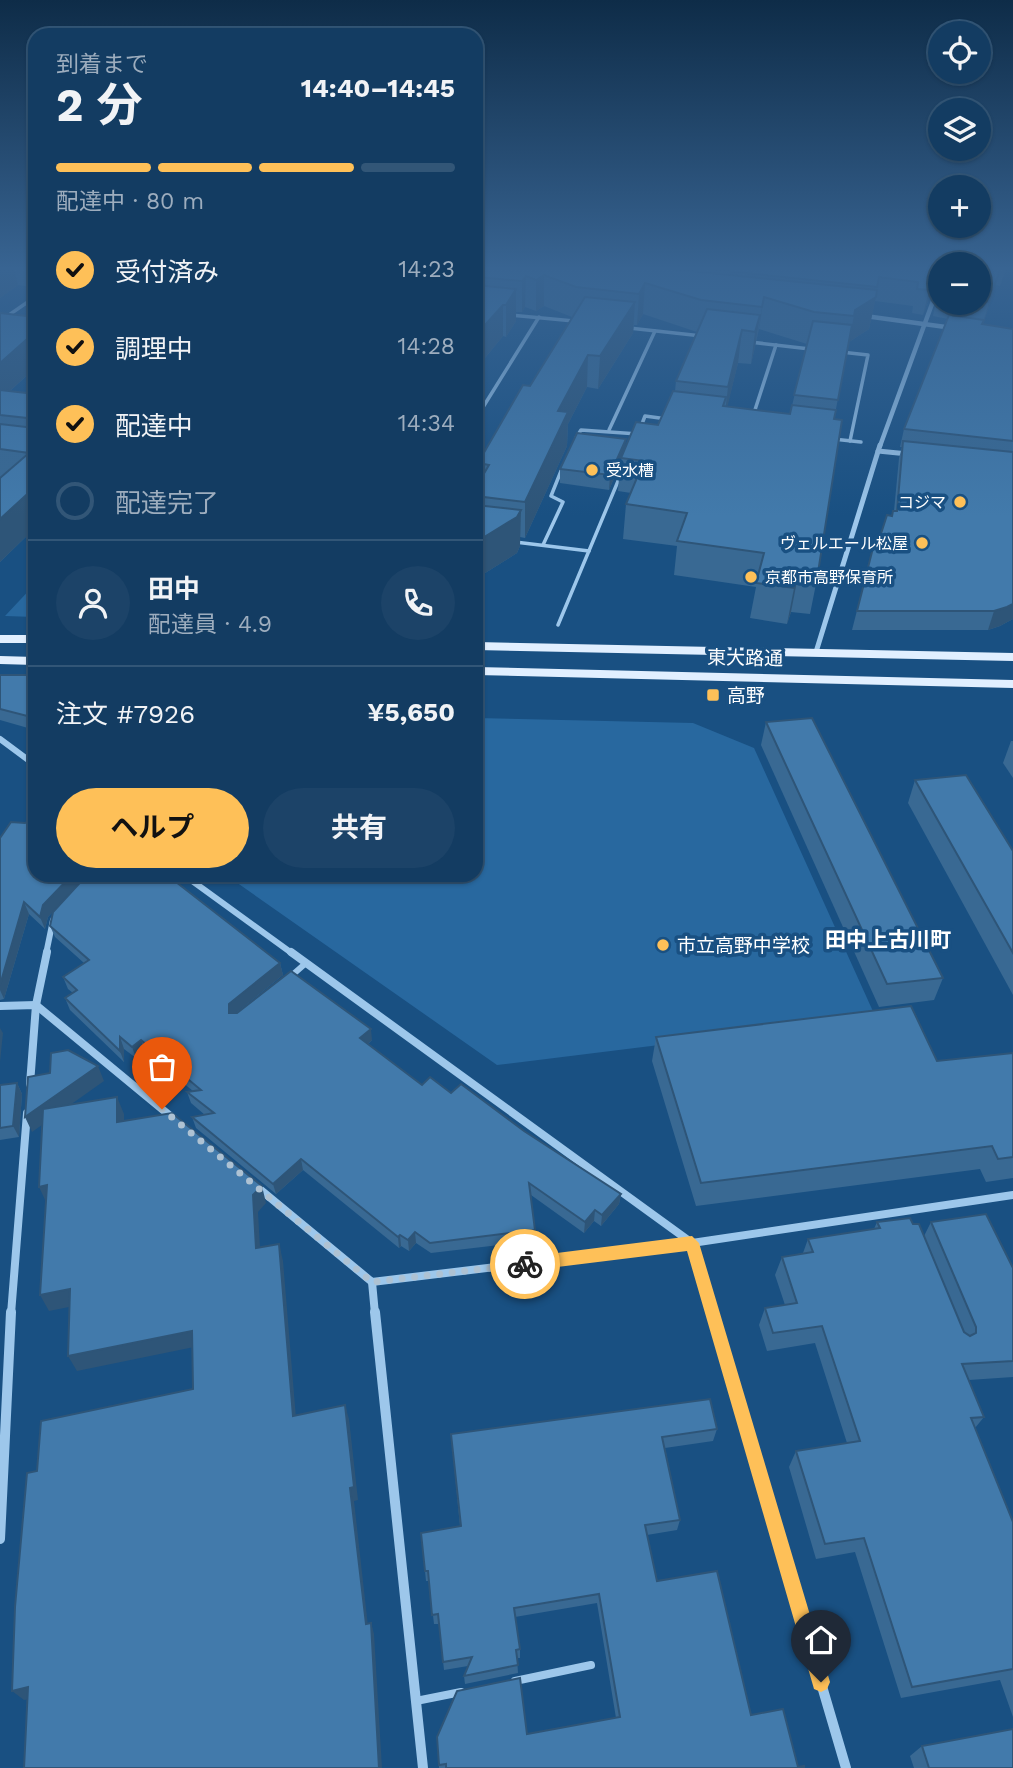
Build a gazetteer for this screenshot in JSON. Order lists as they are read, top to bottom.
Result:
{
  "streets": {
    "main road": ["東大路通"]
  },
  "districts": ["田中上古川町"],
  "places": {
    "other": [
      "受水槽",
      "コジマ",
      "ヴェルエール松屋",
      "京都市高野保育所",
      "市立高野中学校"
    ],
    "transit": ["高野"]
  },
  "page": {
    "map_buttons": ["+", "−"],
    "heading": ["2 分", "到着まで", "14:40–14:45"],
    "panel": [
      "田中",
      "配達員 · 4.9",
      "注文 #7926",
      "¥5,650"
    ],
    "bar": "配達中 · 80 m",
    "list": [
      ["受付済み", "14:23"],
      ["調理中", "14:28"],
      ["配達中", "14:34"],
      "配達完了"
    ],
    "buttons": ["ヘルプ", "共有"]
  }
}
